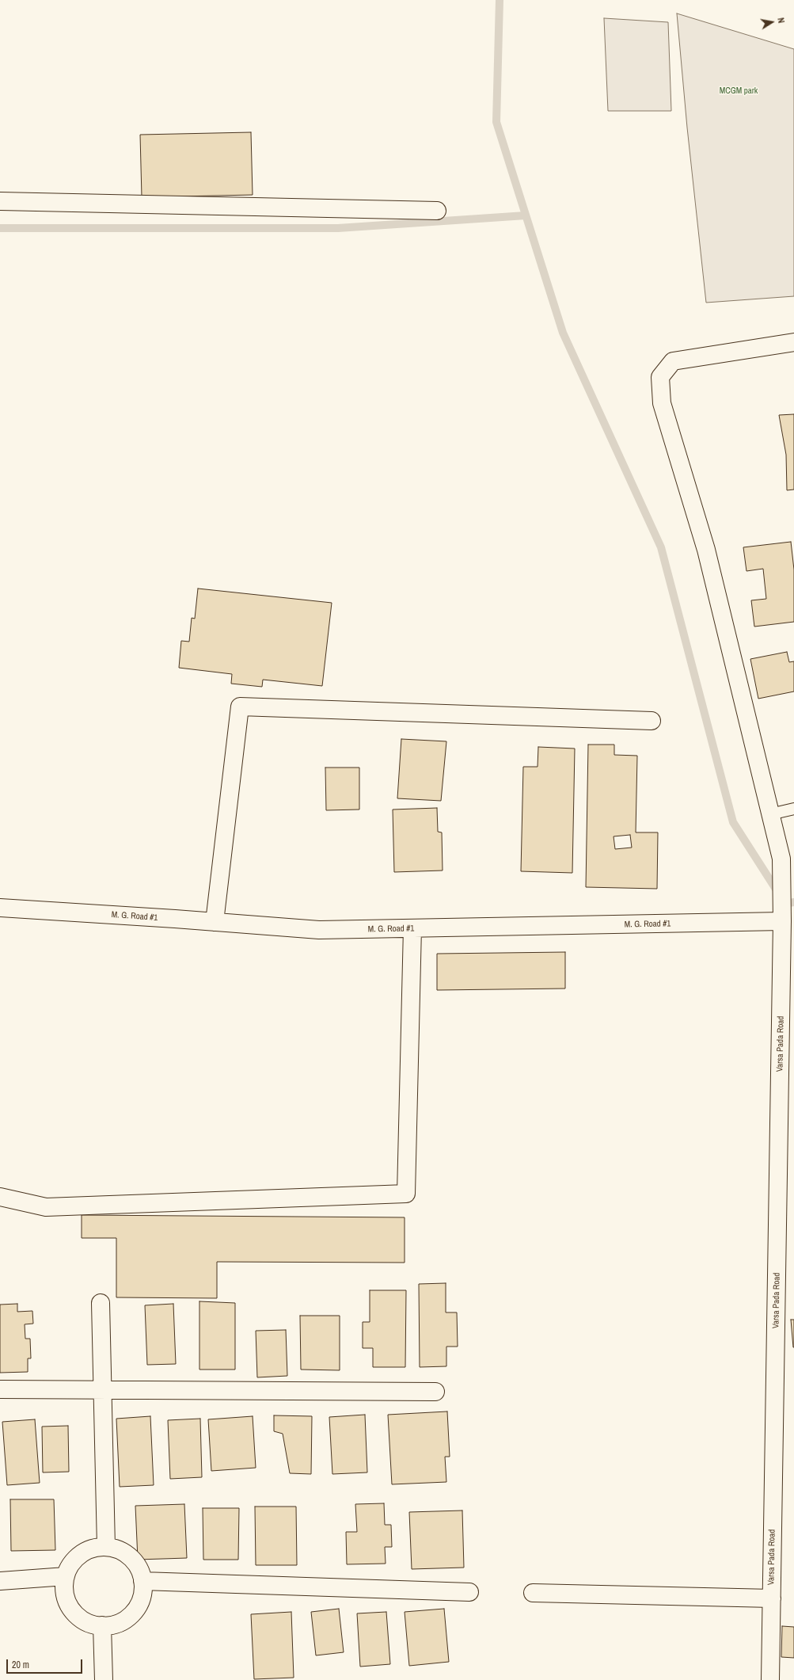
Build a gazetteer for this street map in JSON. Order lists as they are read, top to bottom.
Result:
{
  "streets": {
    "street": ["M. G. Road #1", "Varsa Pada Road"]
  },
  "crossings": [
    ["M. G. Road #1", "Varsa Pada Road"]
  ],
  "parks": ["MCGM park"],
  "scale_bar": "20 m",
  "north": "right"
}
